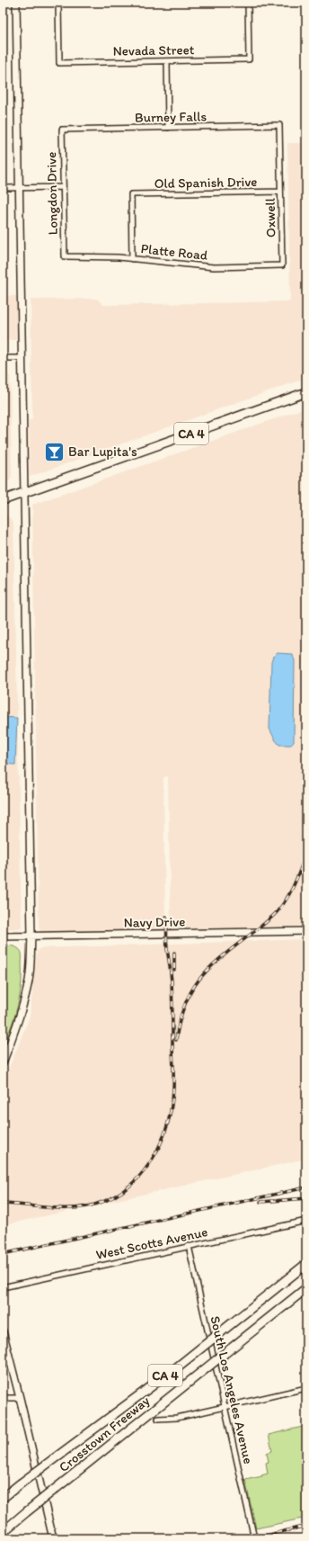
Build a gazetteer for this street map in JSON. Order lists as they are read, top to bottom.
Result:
{
  "streets": {
    "highway": ["CA 4", "Crosstown Freeway"],
    "street": [
      "Nevada Street",
      "Burney Falls",
      "Old Spanish Drive",
      "Longdon Drive",
      "Oxwell",
      "Platte Road",
      "Navy Drive",
      "West Scotts Avenue",
      "South Los Angeles Avenue"
    ]
  },
  "crossings": [
    ["Burney Falls", "Longdon Drive"],
    ["Burney Falls", "Oxwell"],
    ["Old Spanish Drive", "Oxwell"],
    ["Old Spanish Drive", "Platte Road"],
    ["Longdon Drive", "Platte Road"],
    ["Oxwell", "Platte Road"],
    ["West Scotts Avenue", "South Los Angeles Avenue"]
  ],
  "places": {
    "bar": ["Bar Lupita's"]
  }
}
